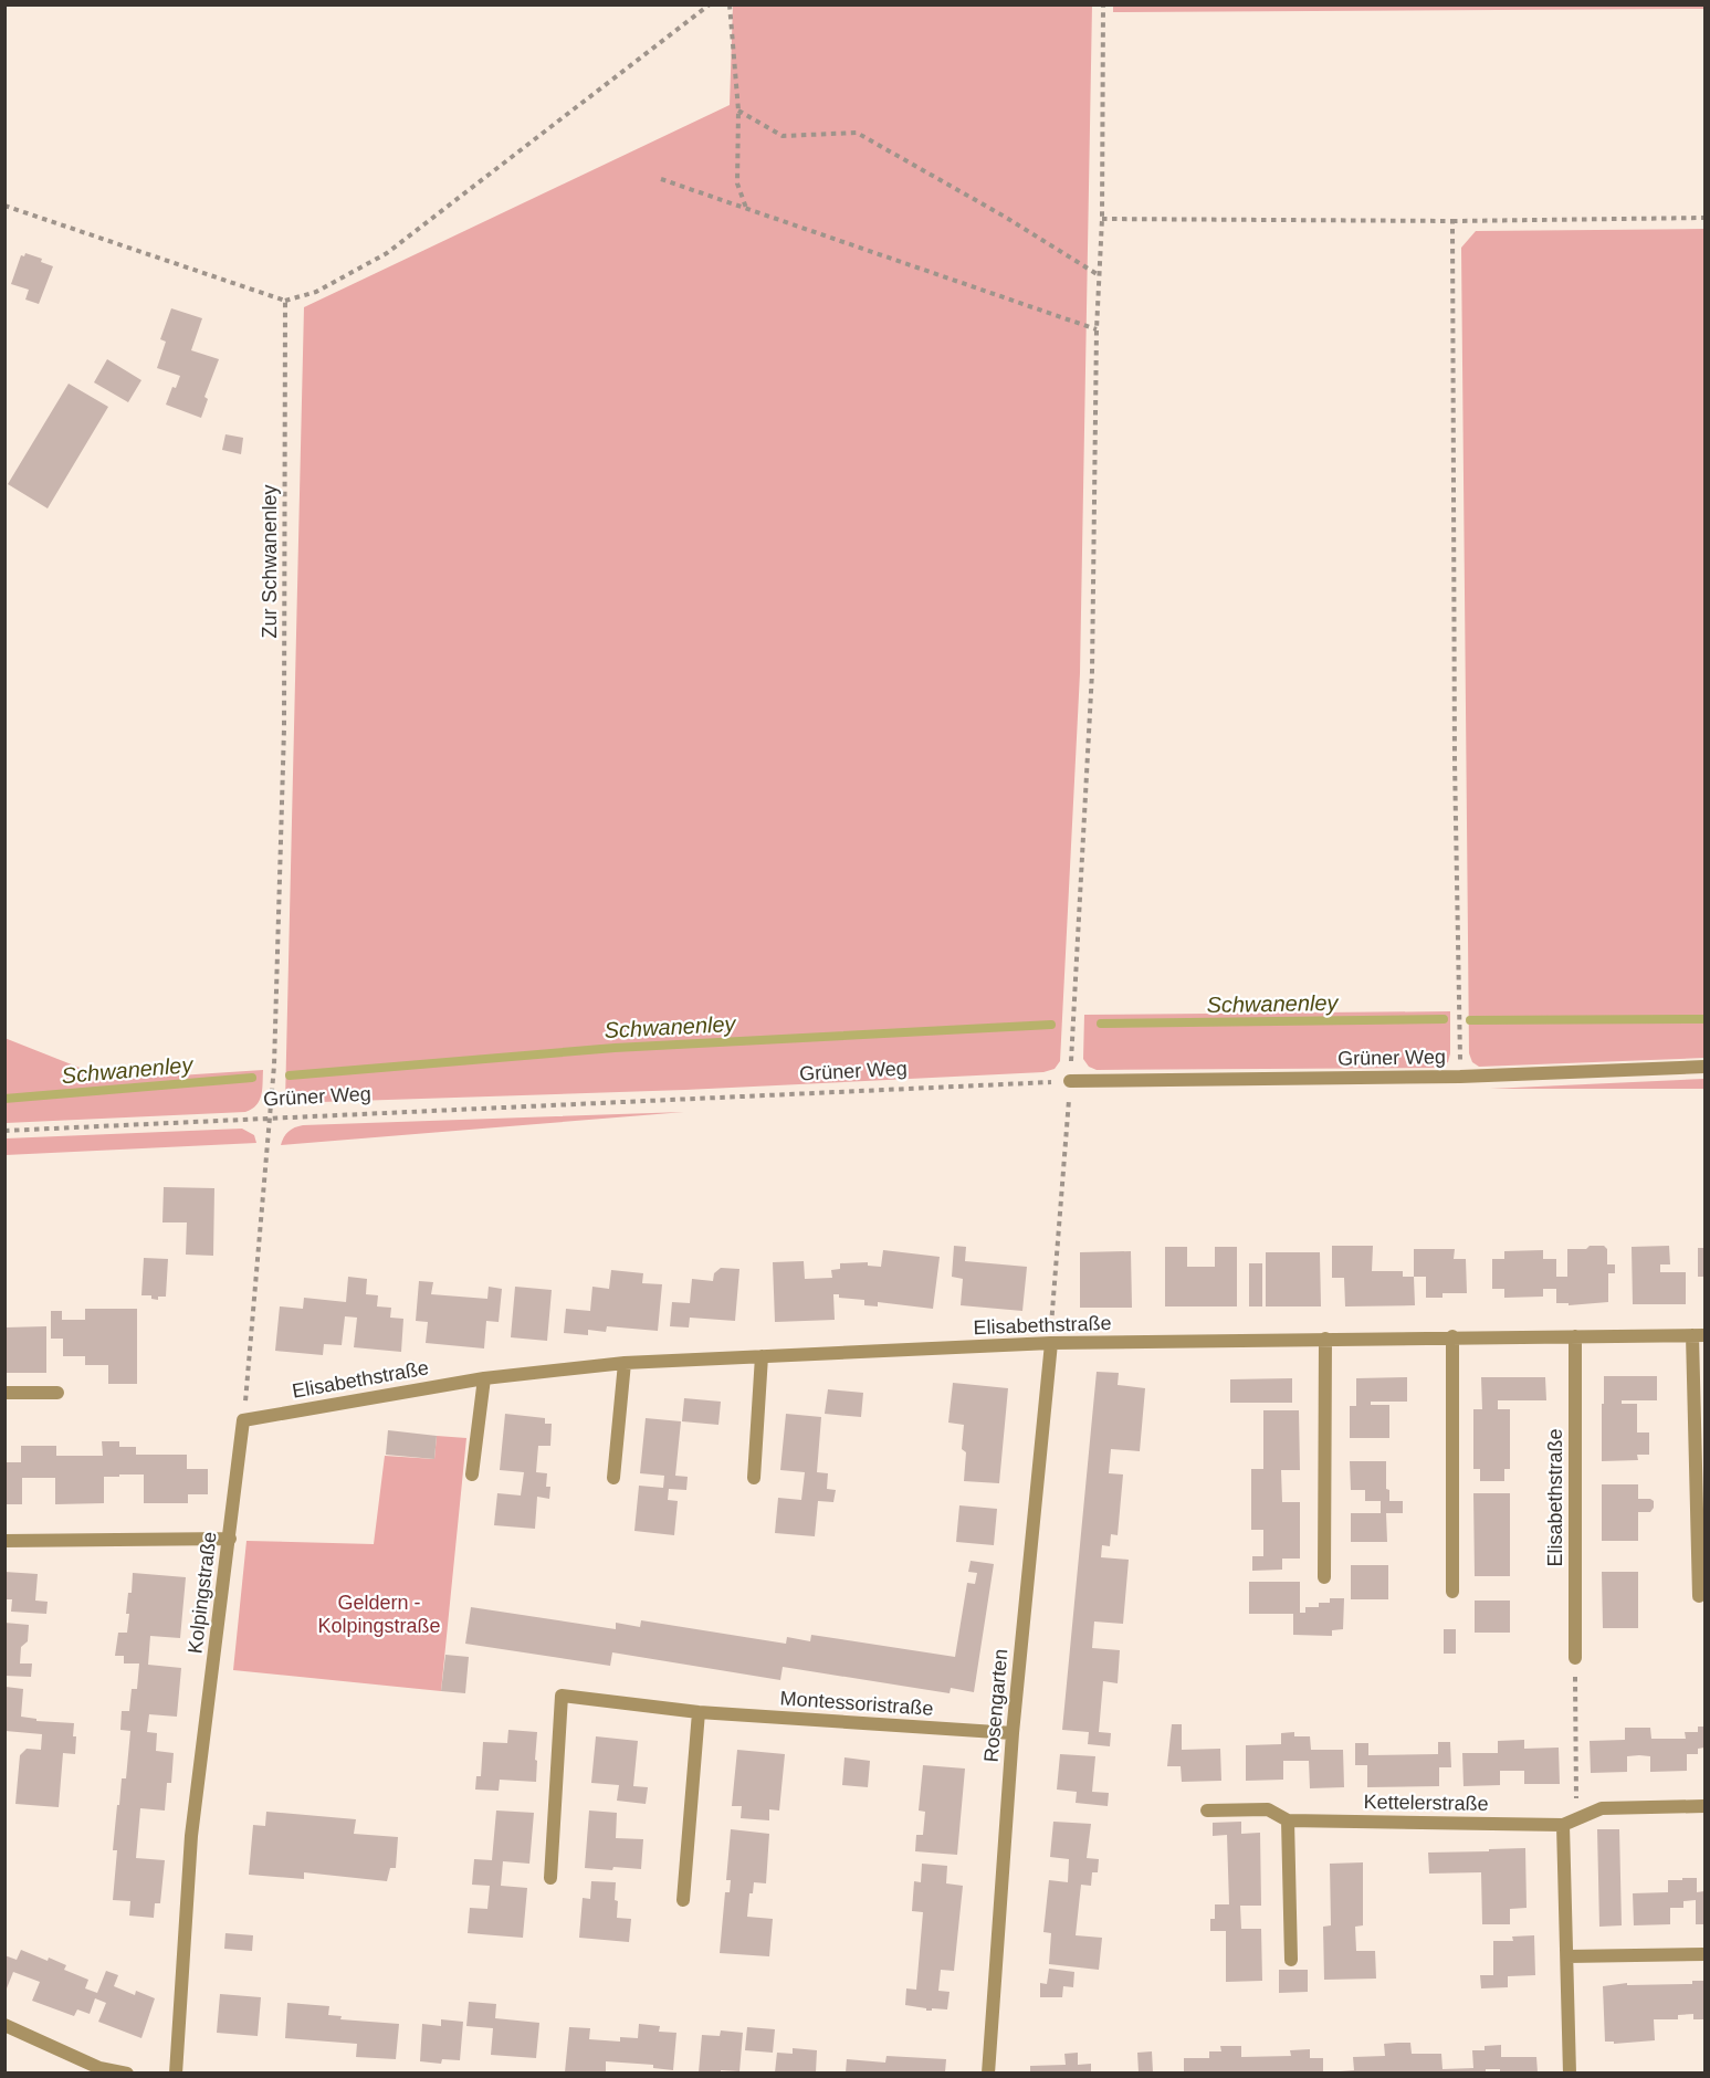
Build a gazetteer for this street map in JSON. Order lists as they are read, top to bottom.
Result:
{
  "streets": {
    "street": [
      "Grüner Weg",
      "Elisabethstraße",
      "Kolpingstraße",
      "Montessoristraße",
      "Rosengarten",
      "Kettelerstraße"
    ],
    "path": ["Zur Schwanenley"]
  },
  "crossings": [
    ["Zur Schwanenley", "Grüner Weg"],
    ["Elisabethstraße", "Kolpingstraße"],
    ["Elisabethstraße", "Rosengarten"],
    ["Montessoristraße", "Rosengarten"]
  ],
  "water": ["Schwanenley"],
  "parks": ["Geldern - Kolpingstraße"]
}
